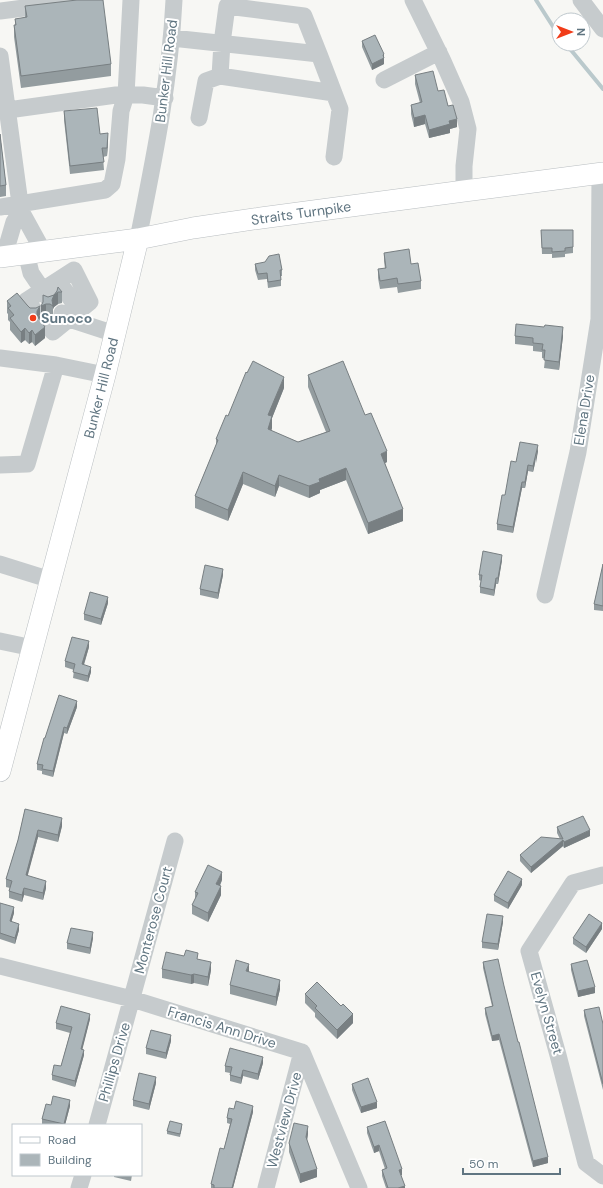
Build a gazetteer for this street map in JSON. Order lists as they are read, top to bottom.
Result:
{
  "streets": {
    "main road": ["Bunker Hill Road", "Straits Turnpike"],
    "street": [
      "Elena Drive",
      "Monterose Court",
      "Evelyn Street",
      "Francis Ann Drive",
      "Phillips Drive",
      "Westview Drive"
    ]
  },
  "crossings": [
    ["Bunker Hill Road", "Straits Turnpike"],
    ["Straits Turnpike", "Elena Drive"],
    ["Monterose Court", "Francis Ann Drive"],
    ["Monterose Court", "Phillips Drive"],
    ["Francis Ann Drive", "Phillips Drive"],
    ["Francis Ann Drive", "Westview Drive"]
  ],
  "places": ["Sunoco"],
  "legend": ["Road", "Building"],
  "scale_bar": "50 m",
  "north": "right"
}
